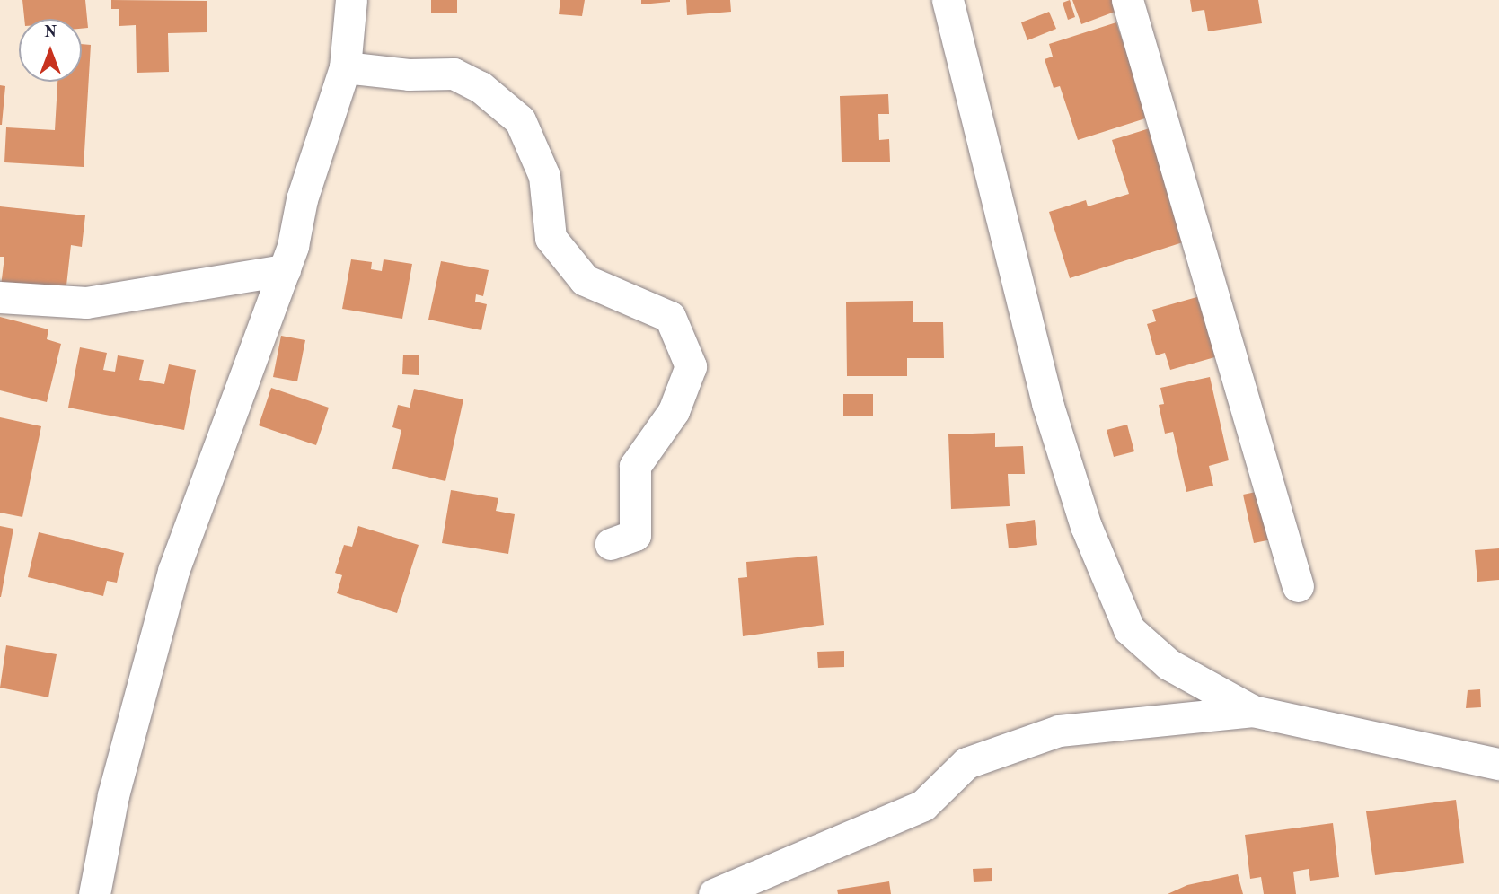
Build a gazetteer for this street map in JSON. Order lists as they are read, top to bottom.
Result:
{
  "north": "top"
}
